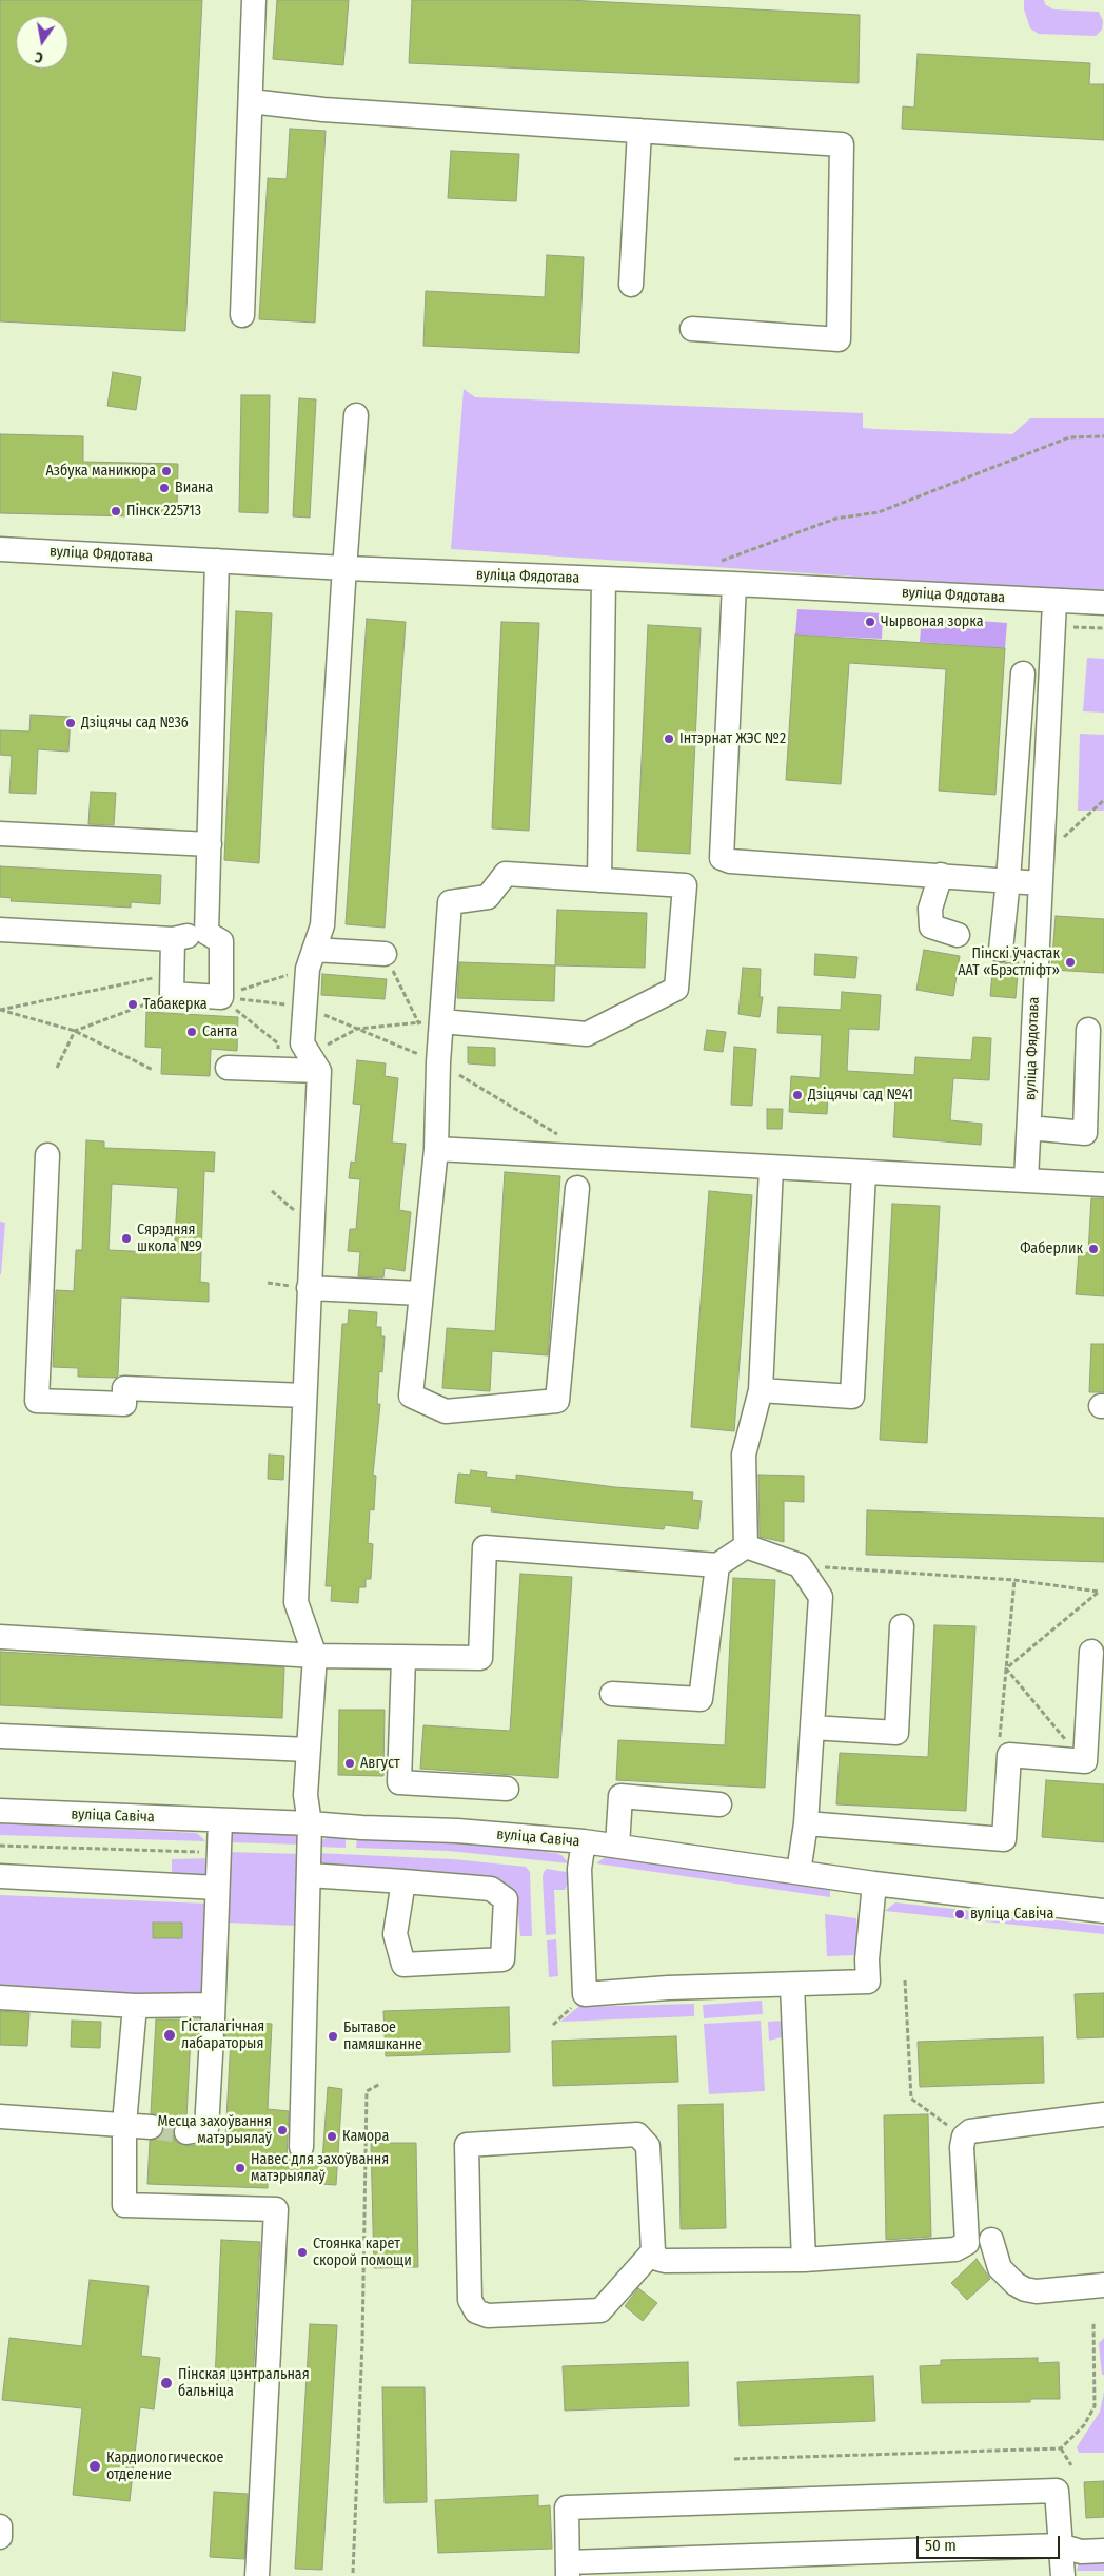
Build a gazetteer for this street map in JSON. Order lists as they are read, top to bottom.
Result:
{
  "streets": {
    "street": ["вуліца Фядотава", "вуліца Савіча"]
  },
  "places": [
    "Азбука маникюра",
    "Виана",
    "Пінск 225713",
    "Чырвоная зорка",
    "Дзіцячы сад №36",
    "Інтэрнат ЖЭС №2",
    "Пінскі ўчастак ААТ «Брэстліфт»",
    "Табакерка",
    "Санта",
    "Дзіцячы сад №41",
    "Сярэдняя школа №9",
    "Фаберлик",
    "Август",
    "вуліца Савіча",
    "Гісталагічная лабараторыя",
    "Бытавое памяшканне",
    "Месца захоўвання матэрыялаў",
    "Камора",
    "Навес для захоўвання матэрыялаў",
    "Стоянка карет скорой помощи",
    "Пінская цэнтральная бальніца",
    "Кардиологическое отделение"
  ],
  "scale_bar": "50 m",
  "north": "bottom"
}
